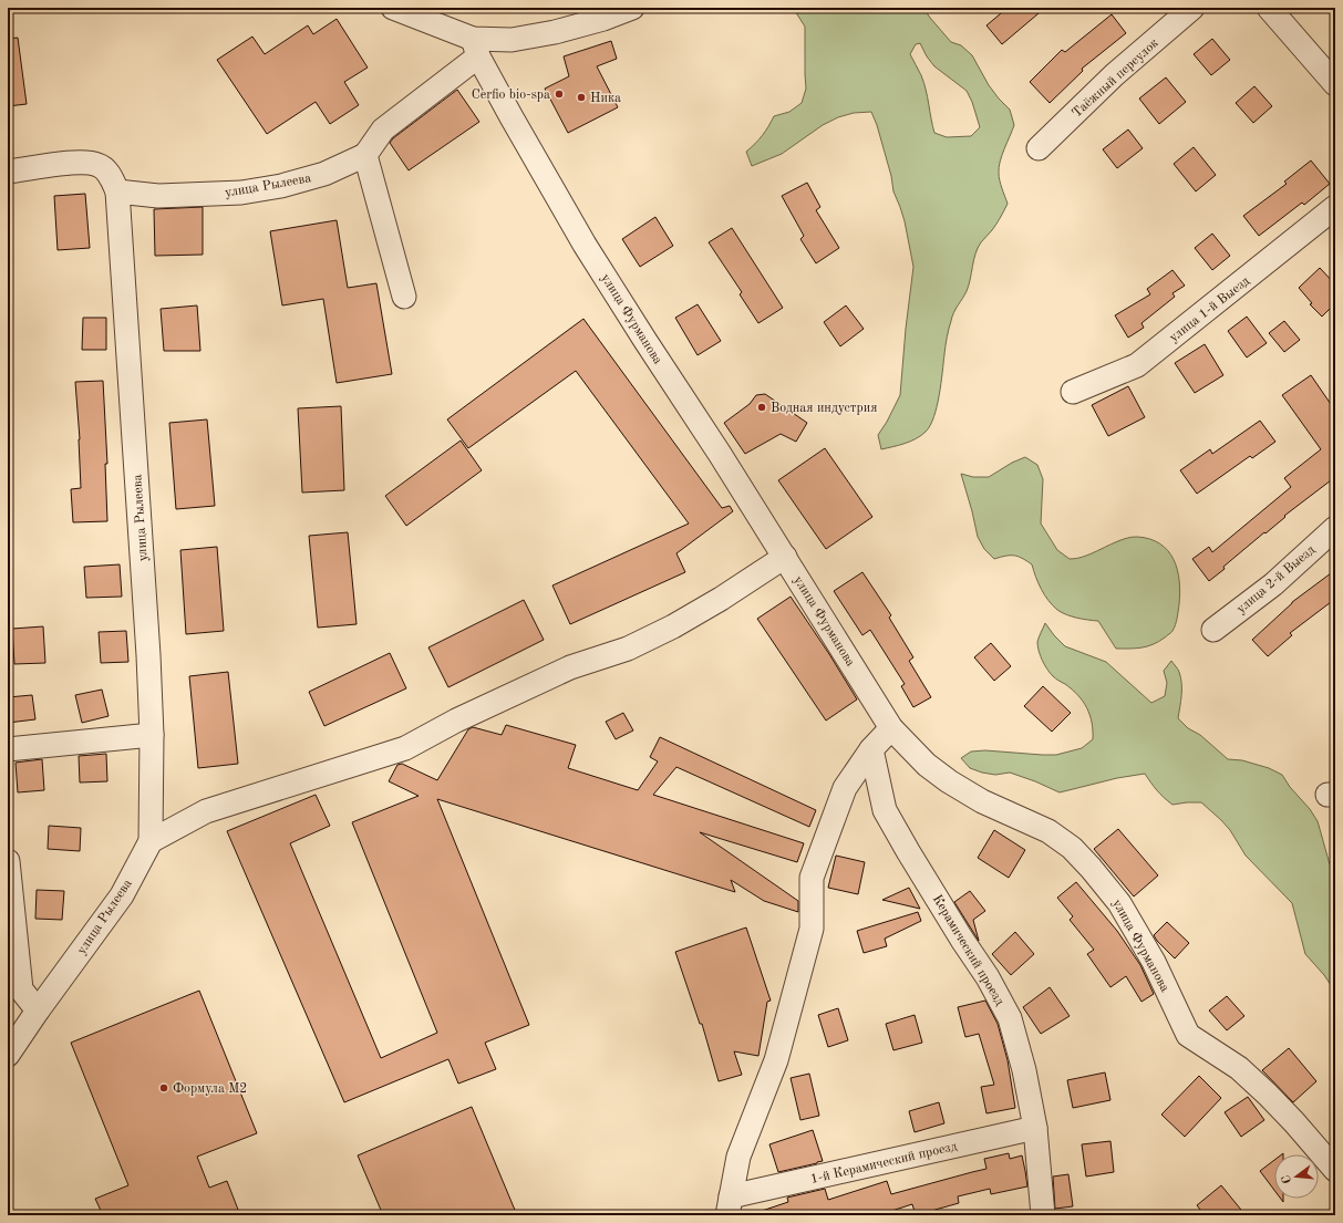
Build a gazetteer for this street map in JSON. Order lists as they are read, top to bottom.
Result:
{
  "streets": {
    "street": [
      "Таёжный переулок",
      "улица Рылеева",
      "улица 1-й Выезд",
      "улица Фурманова",
      "улица 2-й Выезд",
      "Керамический проезд",
      "1-й Керамический проезд"
    ]
  },
  "crossings": [
    ["Керамический проезд", "1-й Керамический проезд"]
  ],
  "places": [
    "Cerfio bio-spa",
    "Ника",
    "Водная индустрия",
    "Формула М2"
  ],
  "north": "left"
}
